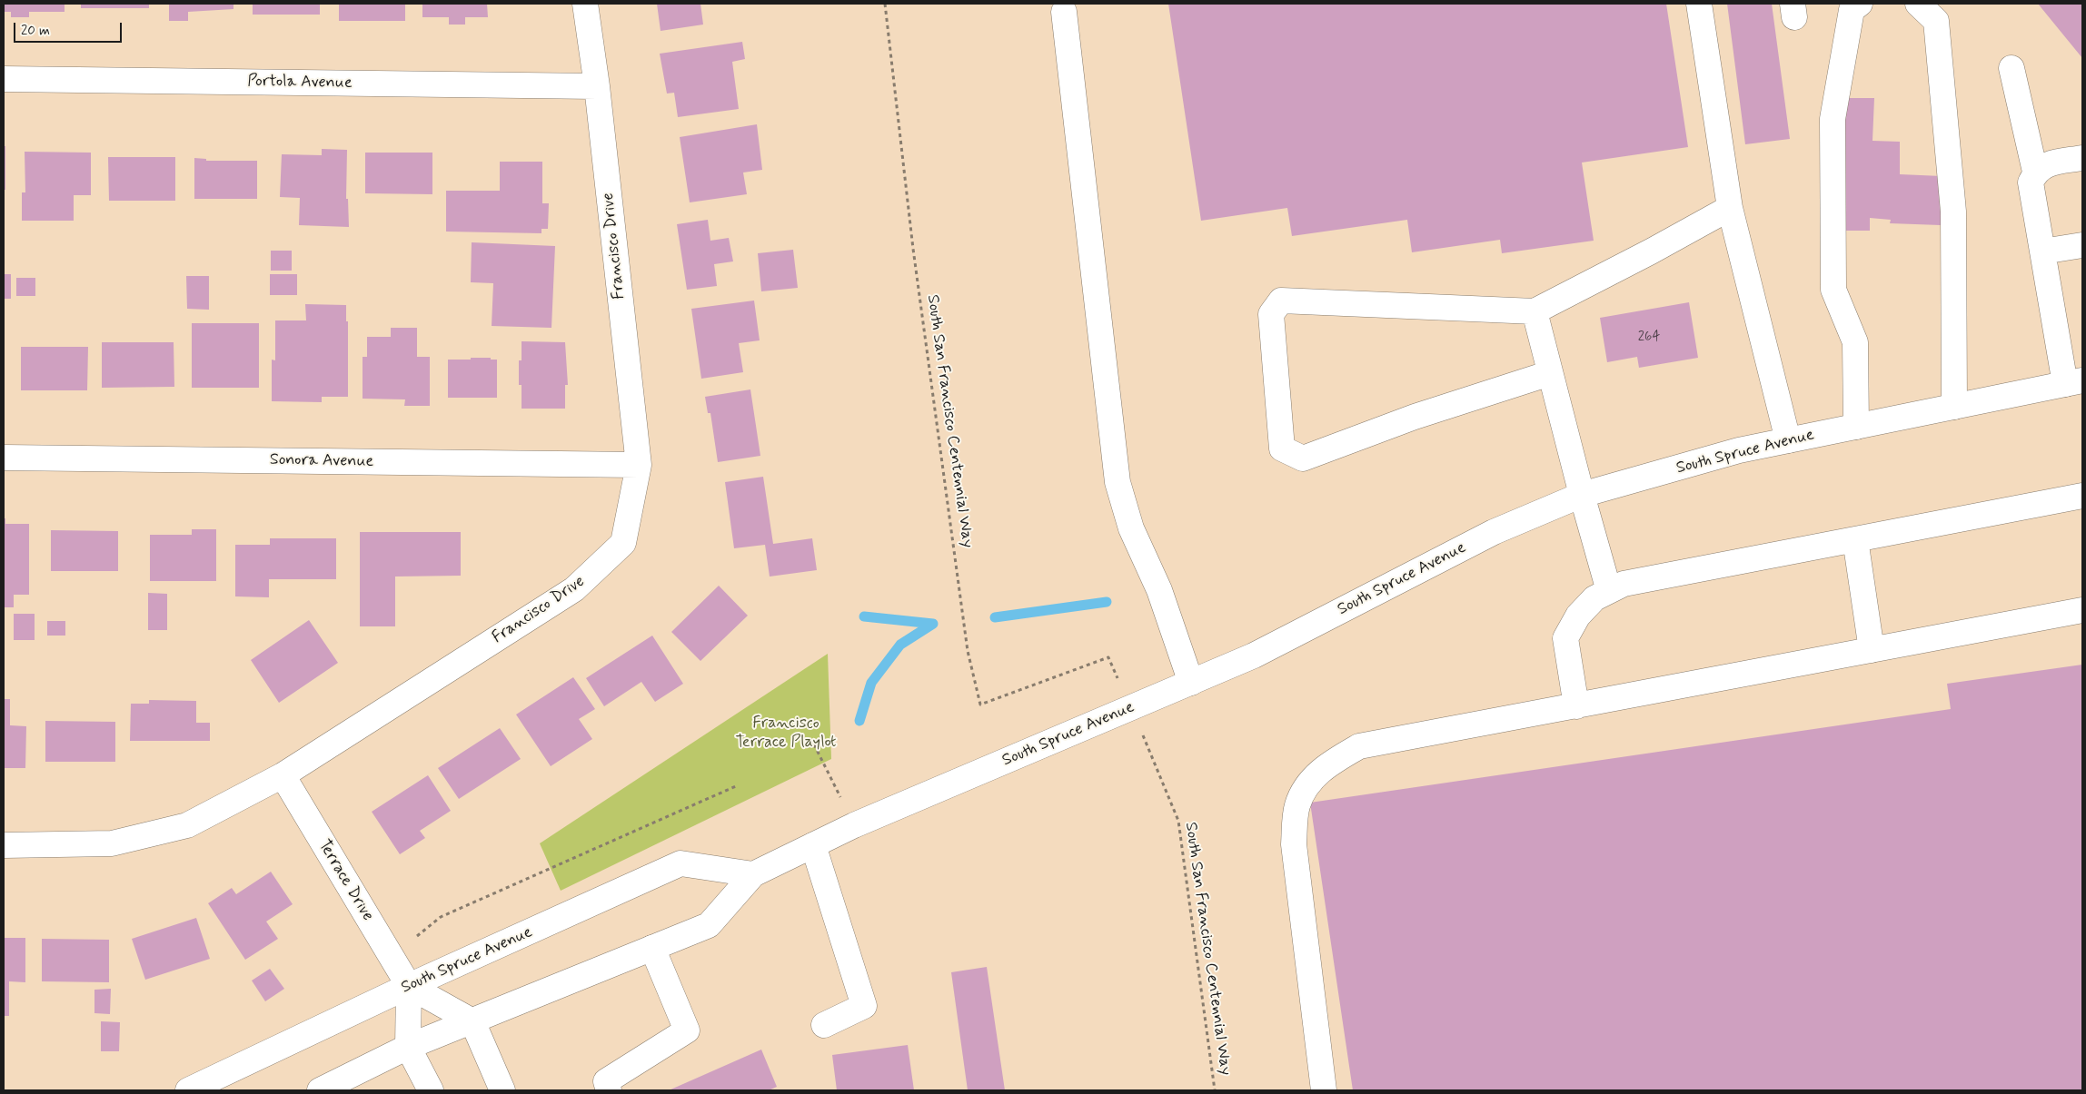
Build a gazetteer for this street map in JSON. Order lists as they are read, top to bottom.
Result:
{
  "streets": {
    "street": [
      "Portola Avenue",
      "Francisco Drive",
      "South Spruce Avenue",
      "Sonora Avenue",
      "Terrace Drive"
    ],
    "path": ["South San Francisco Centennial Way"]
  },
  "crossings": [
    ["Portola Avenue", "Francisco Drive"],
    ["Francisco Drive", "Sonora Avenue"],
    ["Francisco Drive", "Terrace Drive"],
    ["South Spruce Avenue", "Terrace Drive"]
  ],
  "parks": ["Francisco Terrace Playlot"],
  "house_numbers": ["264"],
  "scale_bar": "20 m"
}
